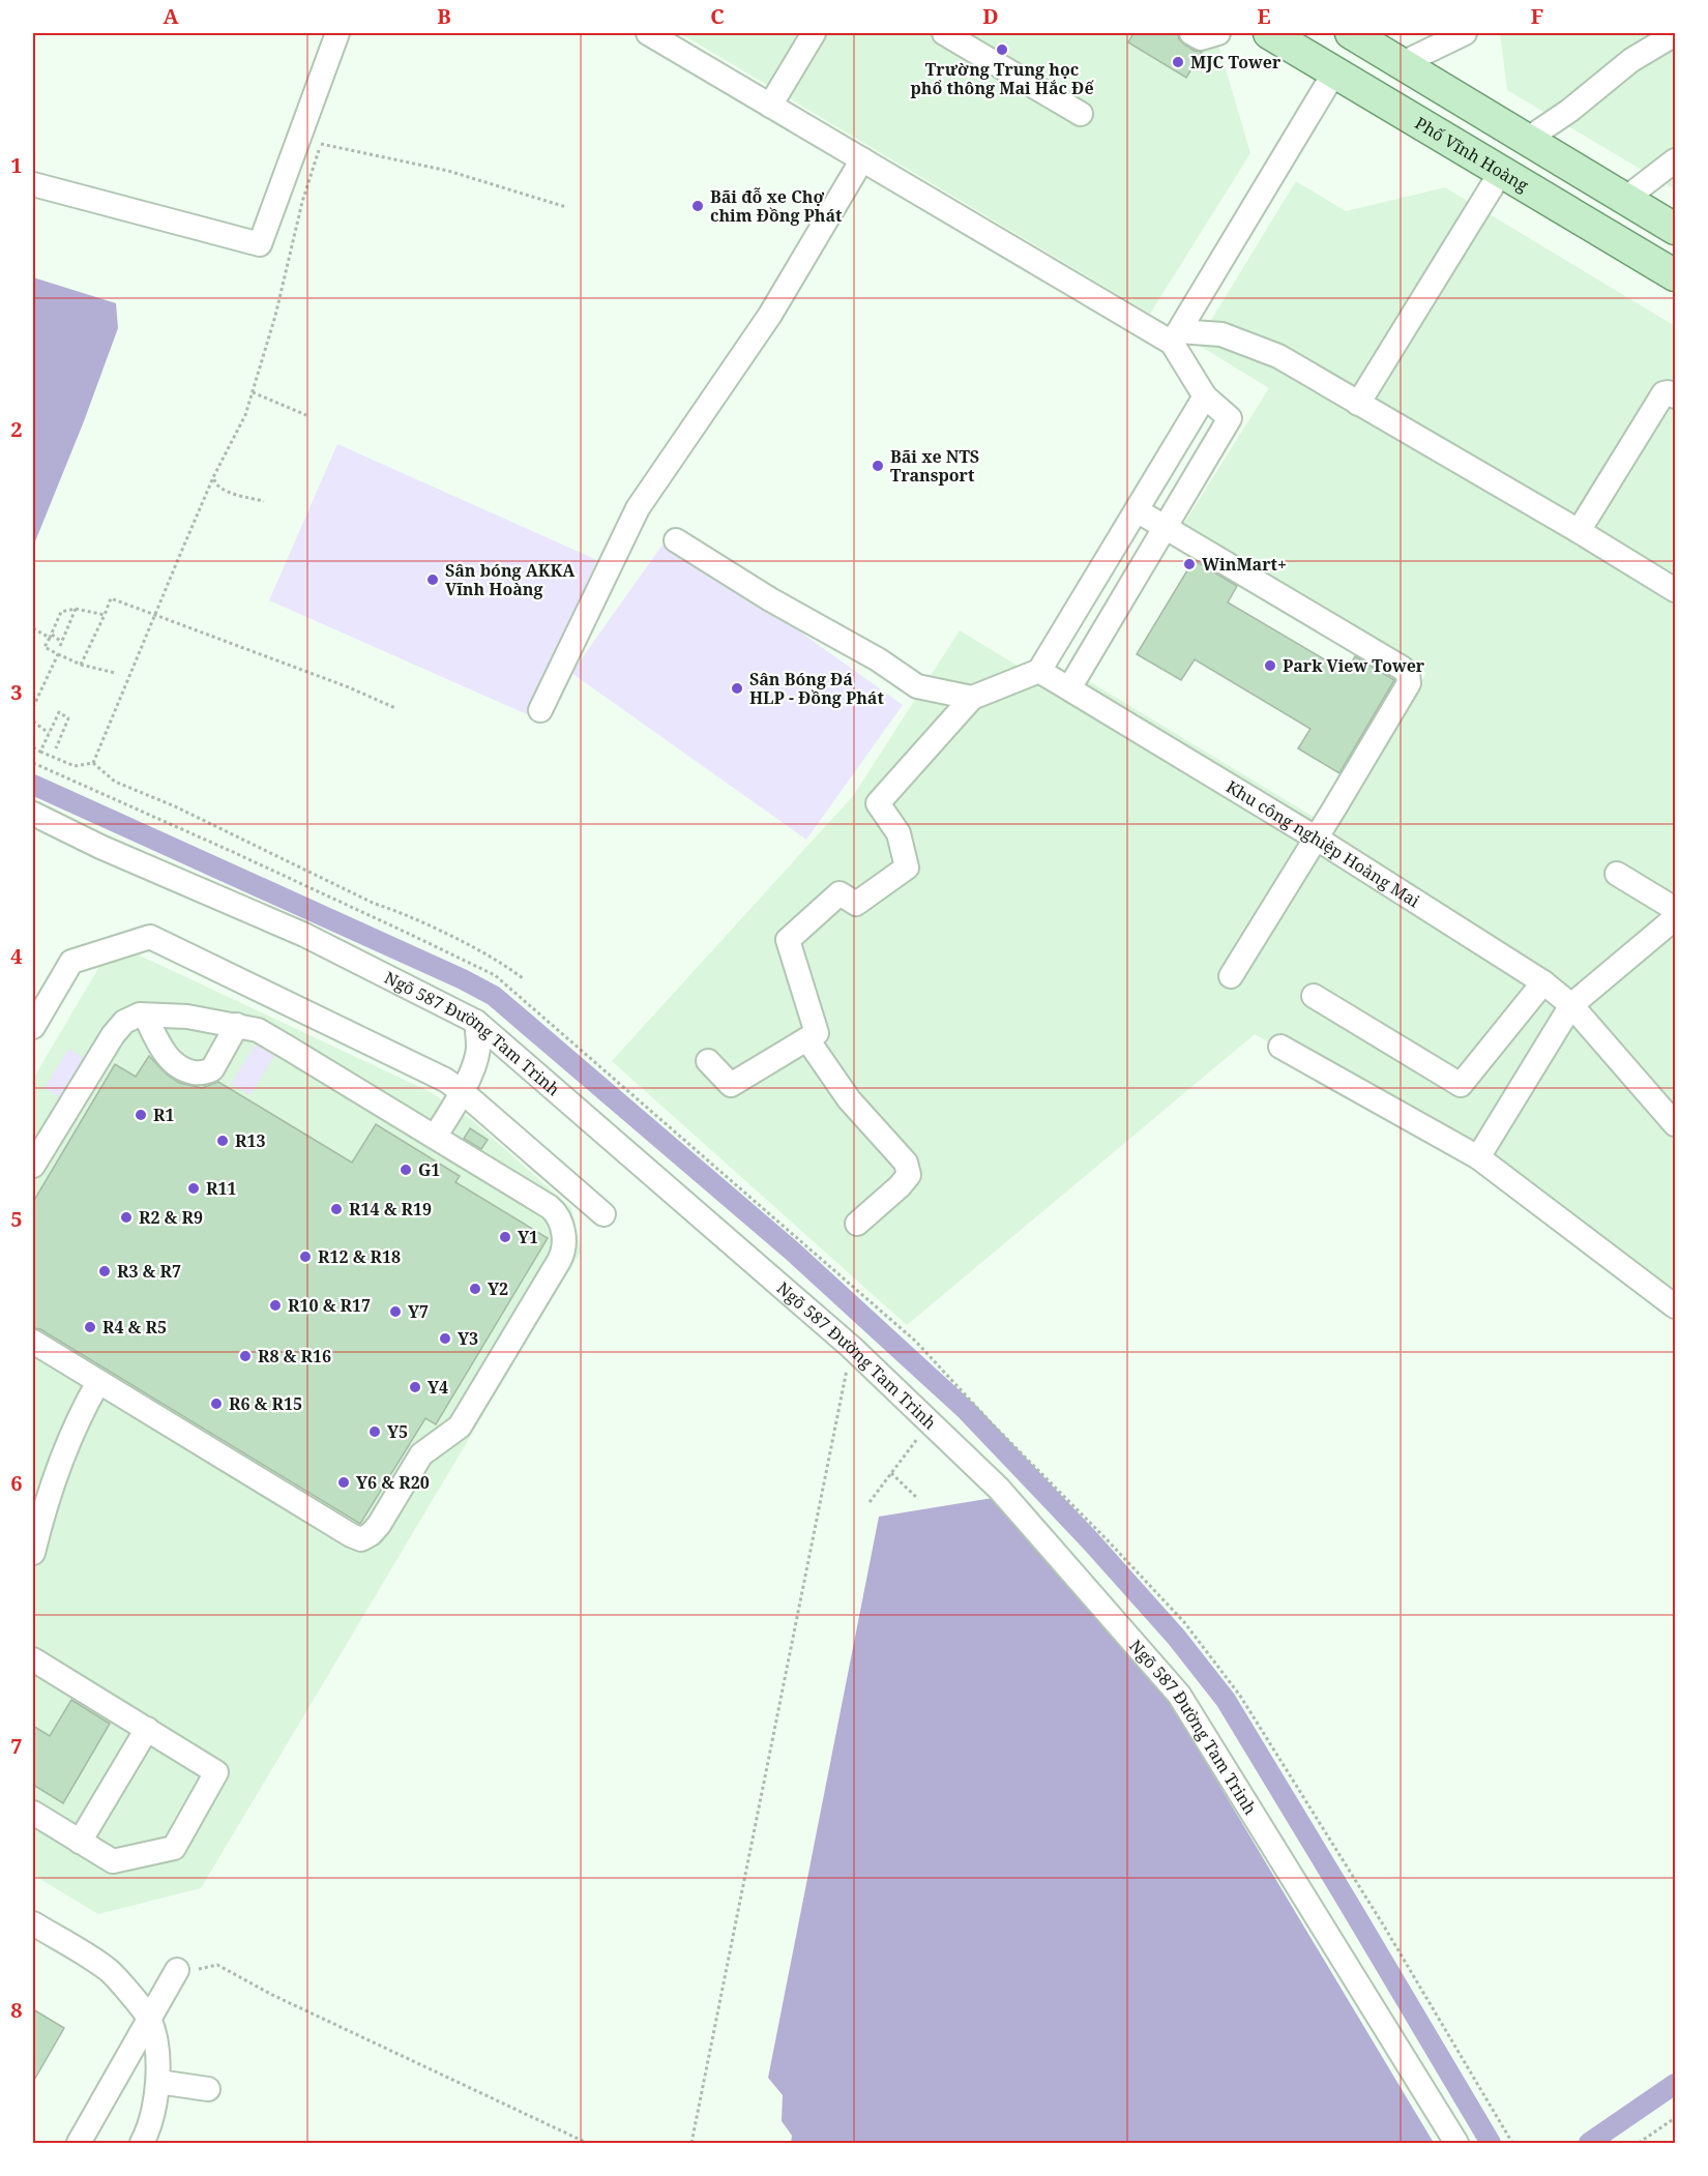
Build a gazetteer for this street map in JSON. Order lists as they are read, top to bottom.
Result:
{
  "streets": {
    "main road": ["Phố Vĩnh Hoàng"],
    "street": ["Khu công nghiệp Hoàng Mai", "Ngõ 587 Đường Tam Trinh"]
  },
  "places": [
    "Trường Trung học phổ thông Mai Hắc Đế",
    "MJC Tower",
    "Bãi đỗ xe Chợ chim Đồng Phát",
    "Bãi xe NTS Transport",
    "WinMart+",
    "Sân bóng AKKA Vĩnh Hoàng",
    "Park View Tower",
    "Sân Bóng Đá HLP - Đồng Phát",
    "R1",
    "R13",
    "G1",
    "R11",
    "R14 & R19",
    "R2 & R9",
    "Y1",
    "R12 & R18",
    "R3 & R7",
    "Y2",
    "R10 & R17",
    "Y7",
    "R4 & R5",
    "Y3",
    "R8 & R16",
    "Y4",
    "R6 & R15",
    "Y5",
    "Y6 & R20"
  ],
  "grid": {
    "columns": [
      "A",
      "B",
      "C",
      "D",
      "E",
      "F"
    ],
    "rows": [
      "1",
      "2",
      "3",
      "4",
      "5",
      "6",
      "7",
      "8"
    ]
  }
}
